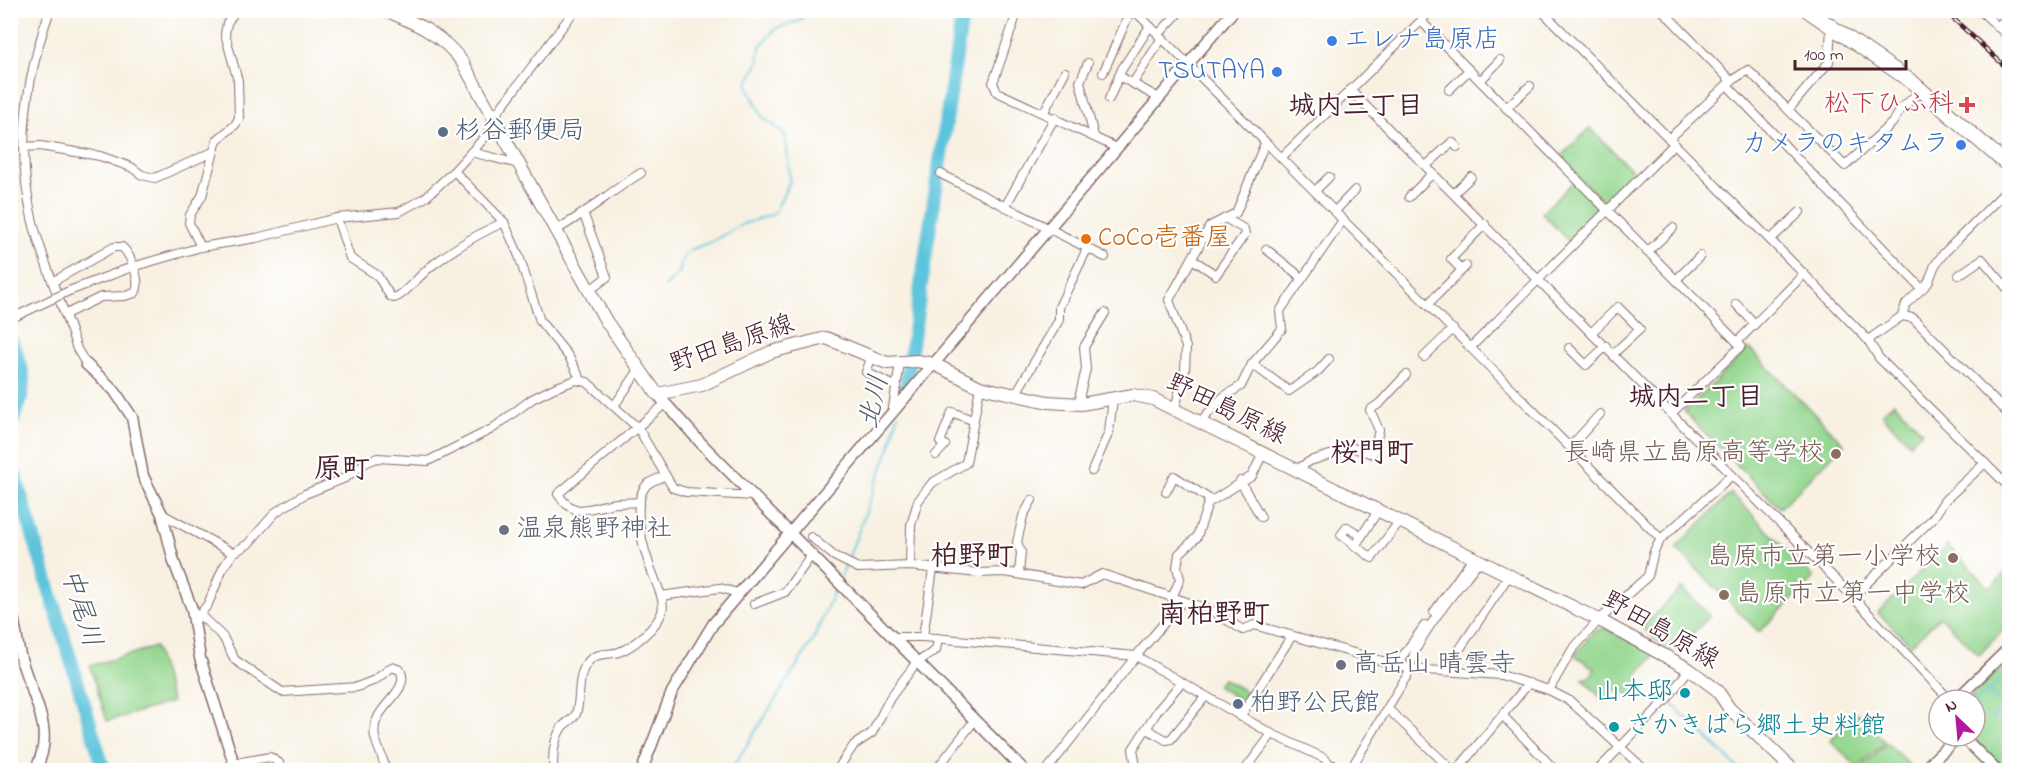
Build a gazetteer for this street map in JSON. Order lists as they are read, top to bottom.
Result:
{
  "streets": {
    "main road": ["野田島原線"]
  },
  "districts": [
    "城内三丁目",
    "城内二丁目",
    "桜門町",
    "原町",
    "柏野町",
    "南柏野町"
  ],
  "water": ["北川", "中尾川"],
  "places": {
    "other": [
      "エレナ島原店",
      "TSUTAYA",
      "杉谷郵便局",
      "カメラのキタムラ",
      "CoCo壱番屋",
      "長崎県立島原高等学校",
      "温泉熊野神社",
      "島原市立第一小学校",
      "島原市立第一中学校",
      "高岳山 晴雲寺",
      "山本邸",
      "柏野公民館",
      "さかきばら郷土史料館"
    ],
    "health": ["松下ひふ科"]
  },
  "scale_bar": "100 m",
  "north": "top left"
}
